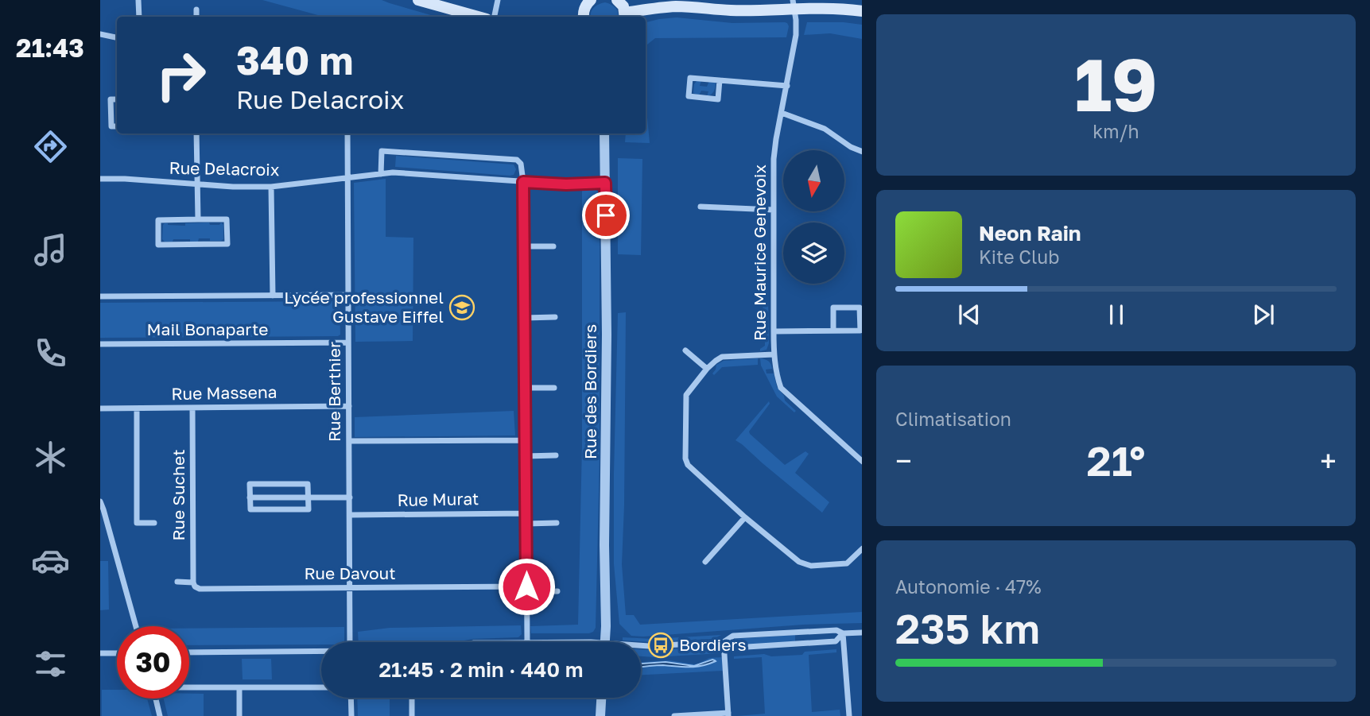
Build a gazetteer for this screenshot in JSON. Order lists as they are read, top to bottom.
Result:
{
  "streets": {
    "street": [
      "Rue Delacroix",
      "Rue Maurice Genevoix",
      "Mail Bonaparte",
      "Rue Berthier",
      "Rue des Bordiers",
      "Rue Massena",
      "Rue Suchet",
      "Rue Murat",
      "Rue Davout"
    ]
  },
  "crossings": [
    ["Rue Delacroix", "Rue Berthier"],
    ["Rue Delacroix", "Rue des Bordiers"],
    ["Mail Bonaparte", "Rue Berthier"],
    ["Rue Berthier", "Rue Massena"],
    ["Rue Berthier", "Rue Murat"],
    ["Rue Berthier", "Rue Davout"],
    ["Rue Massena", "Rue Suchet"],
    ["Rue Suchet", "Rue Davout"]
  ],
  "places": {
    "school or university": ["Lycée professionnel Gustave Eiffel"],
    "bus stop": ["Bordiers"]
  },
  "north": "bottom",
  "page": {
    "tabs": "21:43",
    "tile": [
      ["19", "km/h"],
      "Climatisation",
      ["Autonomie · 47%", "235 km"]
    ],
    "turn": ["340 m", "Rue Delacroix"],
    "song": ["Neon Rain", "Kite Club"],
    "heat": ["−", "21°", "+"],
    "limit": "30",
    "trip": "21:45 · 2 min · 440 m"
  }
}
